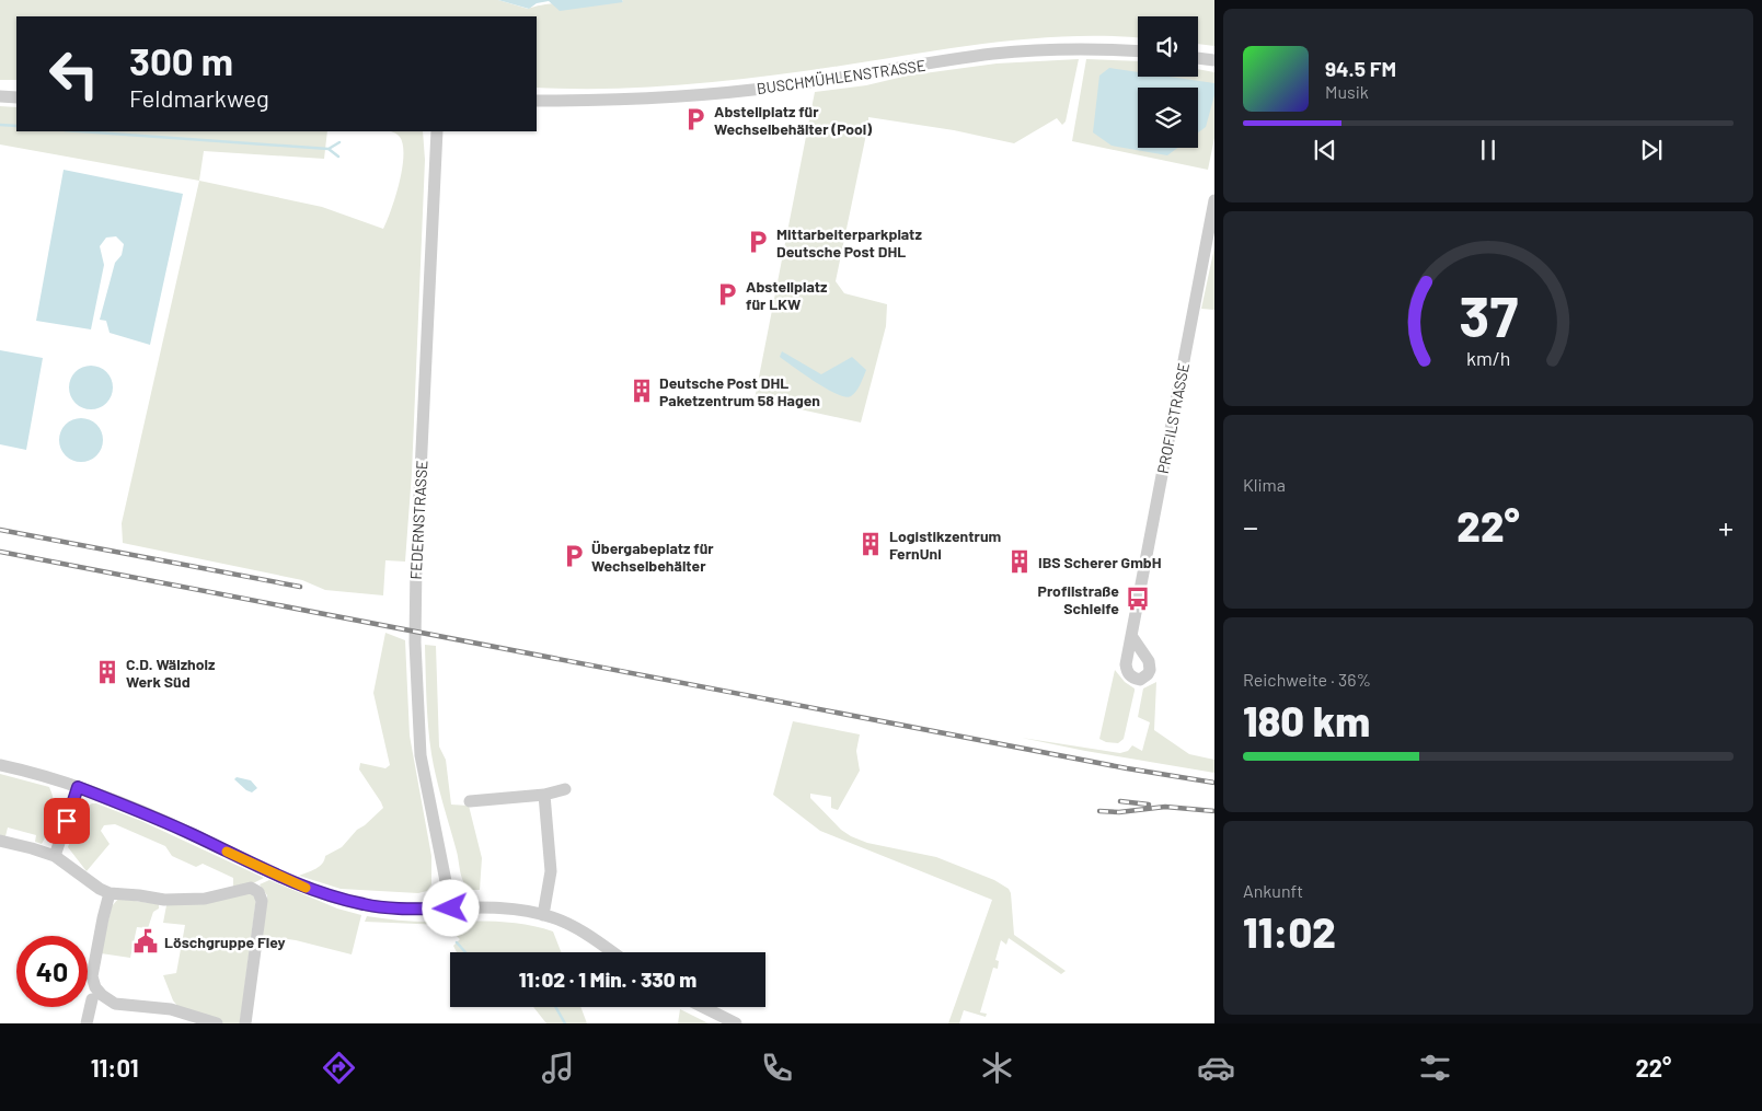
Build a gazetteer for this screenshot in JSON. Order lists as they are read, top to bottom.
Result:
{
  "streets": {
    "street": ["BUSCHMÜHLENSTRASSE", "PROFILSTRASSE", "FEDERNSTRASSE"]
  },
  "places": {
    "parking": [
      "Abstellplatz für Wechselbehälter (Pool)",
      "Mittarbeiterparkplatz Deutsche Post DHL",
      "Abstellplatz für LKW",
      "Übergabeplatz für Wechselbehälter"
    ],
    "building": [
      "Deutsche Post DHL Paketzentrum 58 Hagen",
      "Logistikzentrum FernUni",
      "IBS Scherer GmbH",
      "C.D. Wälzholz Werk Süd"
    ],
    "bus stop": ["Profilstraße Schleife"],
    "public building": ["Löschgruppe Fley"]
  },
  "page": {
    "turn": ["300 m", "Feldmarkweg"],
    "song": ["94.5 FM", "Musik"],
    "tile": [
      "Klima",
      ["Reichweite · 36%", "180 km"],
      ["Ankunft", "11:02"]
    ],
    "heat": ["−", "22°", "+"],
    "limit": "40",
    "trip": "11:02 · 1 Min. · 330 m",
    "tabs": ["11:01", "22°"],
    "gauge": ["37", "km/h"]
  }
}
